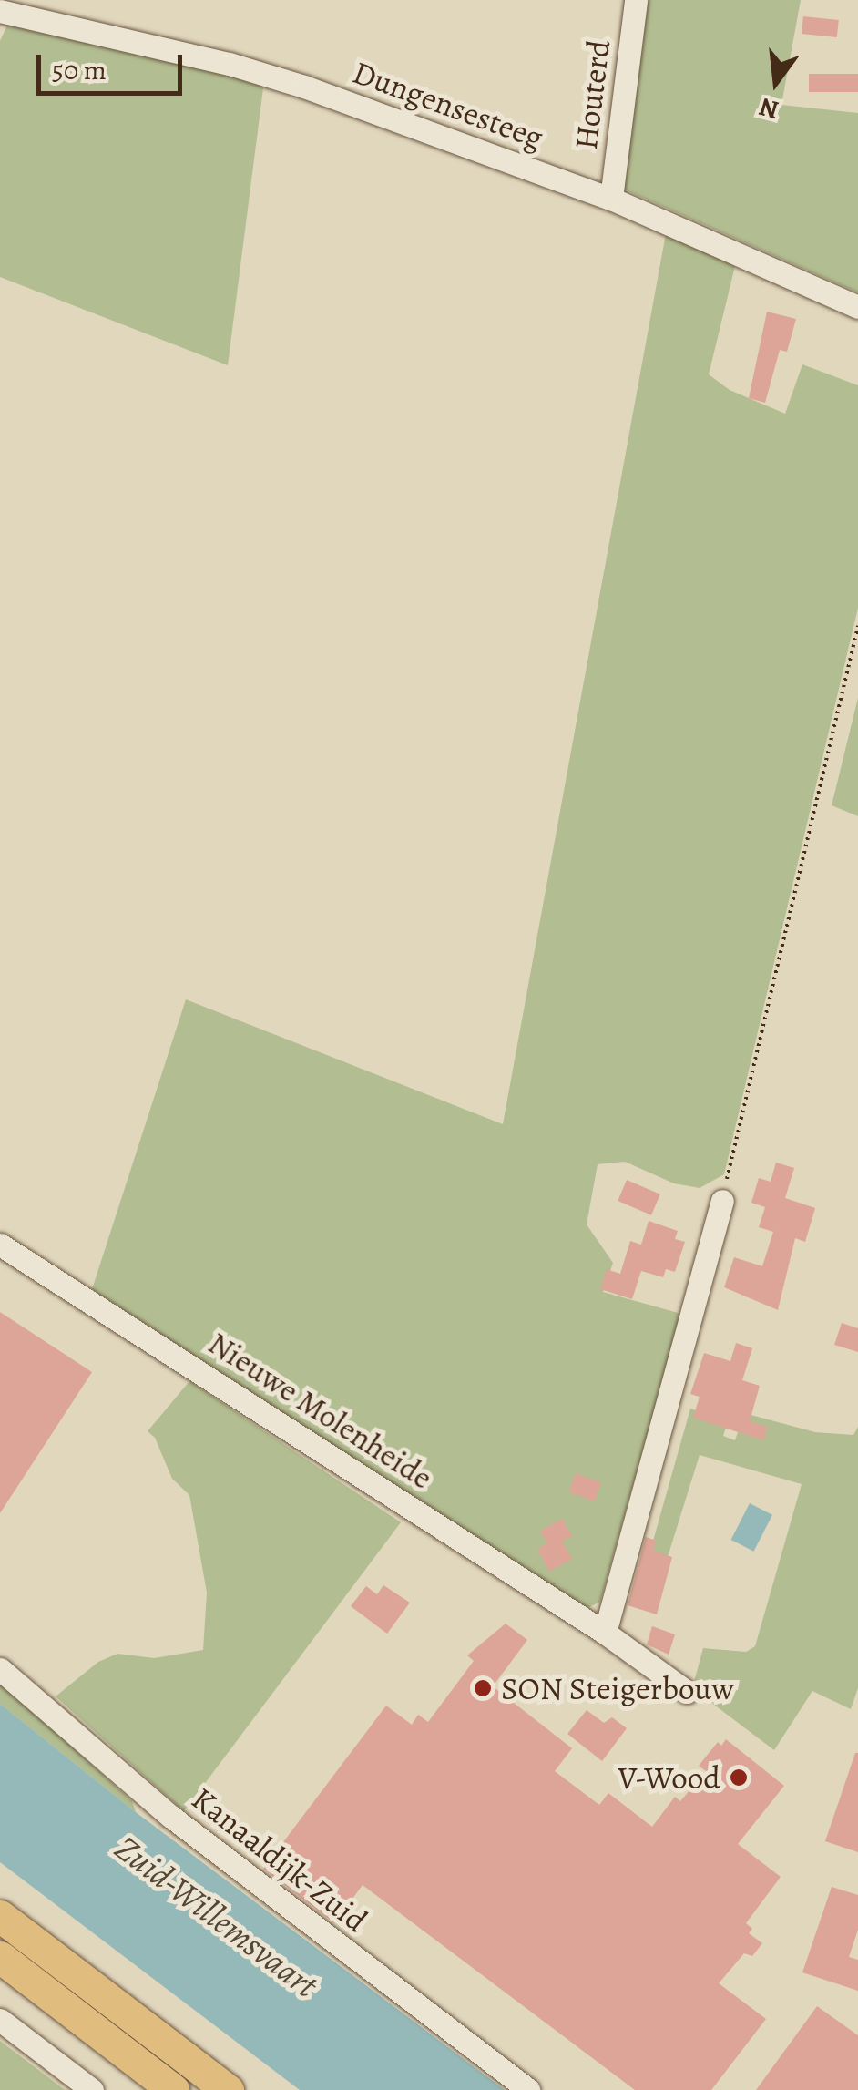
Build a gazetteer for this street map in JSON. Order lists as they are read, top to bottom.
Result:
{
  "streets": {
    "street": [
      "Houterd",
      "Dungensesteeg",
      "Nieuwe Molenheide",
      "Kanaaldijk-Zuid"
    ]
  },
  "crossings": [
    ["Houterd", "Dungensesteeg"]
  ],
  "water": ["Zuid-Willemsvaart"],
  "places": ["SON Steigerbouw", "V-Wood"],
  "scale_bar": "50 m",
  "north": "bottom"
}
